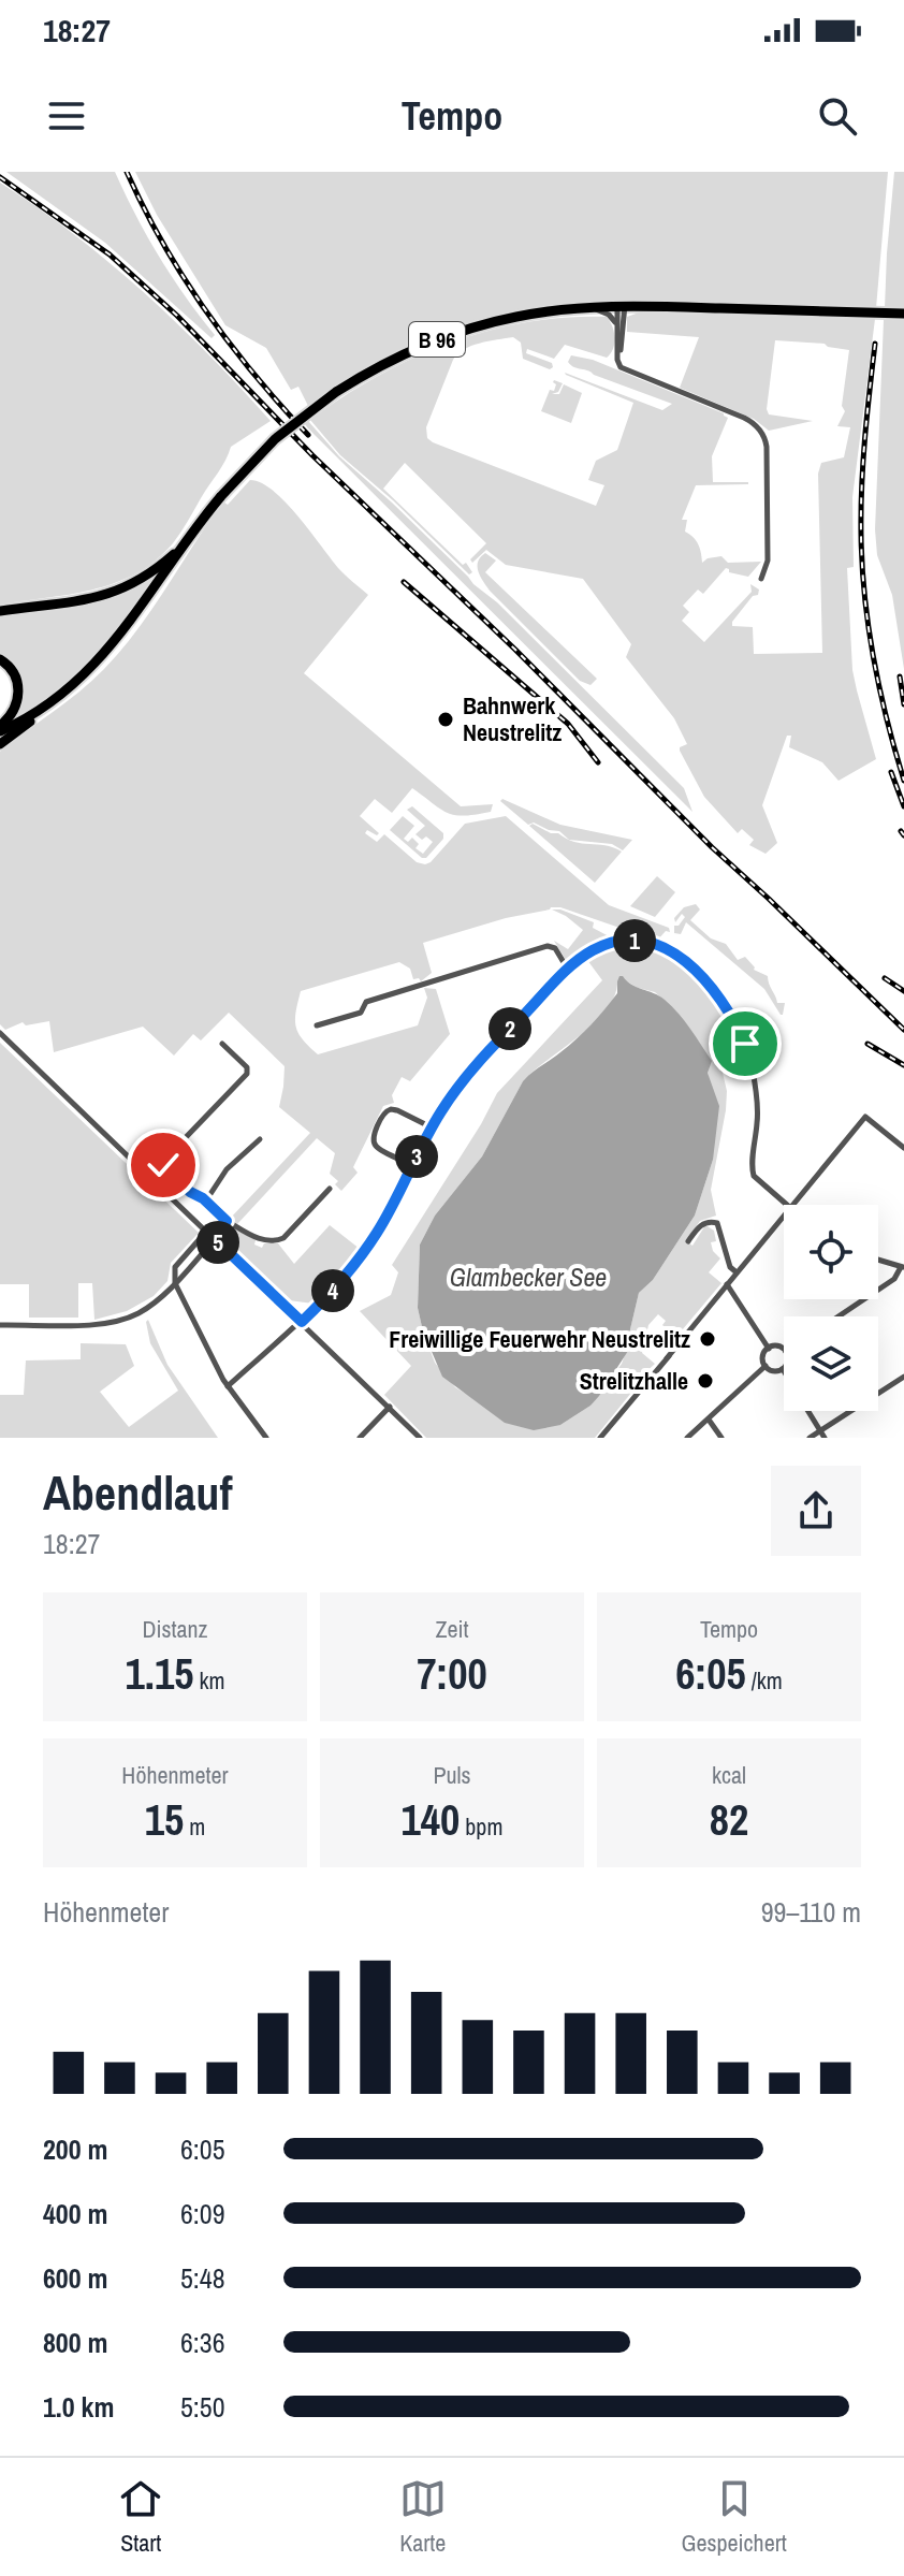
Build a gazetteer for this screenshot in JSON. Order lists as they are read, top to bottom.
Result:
{
  "streets": {
    "main road": ["B 96"]
  },
  "water": ["Glambecker See"],
  "places": ["Bahnwerk Neustrelitz", "Freiwillige Feuerwehr Neustrelitz", "Strelitzhalle"],
  "page": {
    "status": "18:27",
    "header": "Tempo",
    "pins": [
      "1",
      "2",
      "3",
      "5",
      "4"
    ],
    "heading": ["Abendlauf", "18:27"],
    "stats": [
      ["Distanz", "1.15 km"],
      ["Zeit", "7:00"],
      ["Tempo", "6:05 /km"],
      ["Höhenmeter", "15 m"],
      ["Puls", "140 bpm"],
      ["kcal", "82"]
    ],
    "chart": ["Höhenmeter", "99–110 m"],
    "list": [
      {
        "name": "200 m",
        "note": "6:05"
      },
      {
        "name": "400 m",
        "note": "6:09"
      },
      {
        "name": "600 m",
        "note": "5:48"
      },
      {
        "name": "800 m",
        "note": "6:36"
      },
      {
        "name": "1.0 km",
        "note": "5:50"
      }
    ],
    "tabs": ["Start", "Karte", "Gespeichert"]
  }
}
